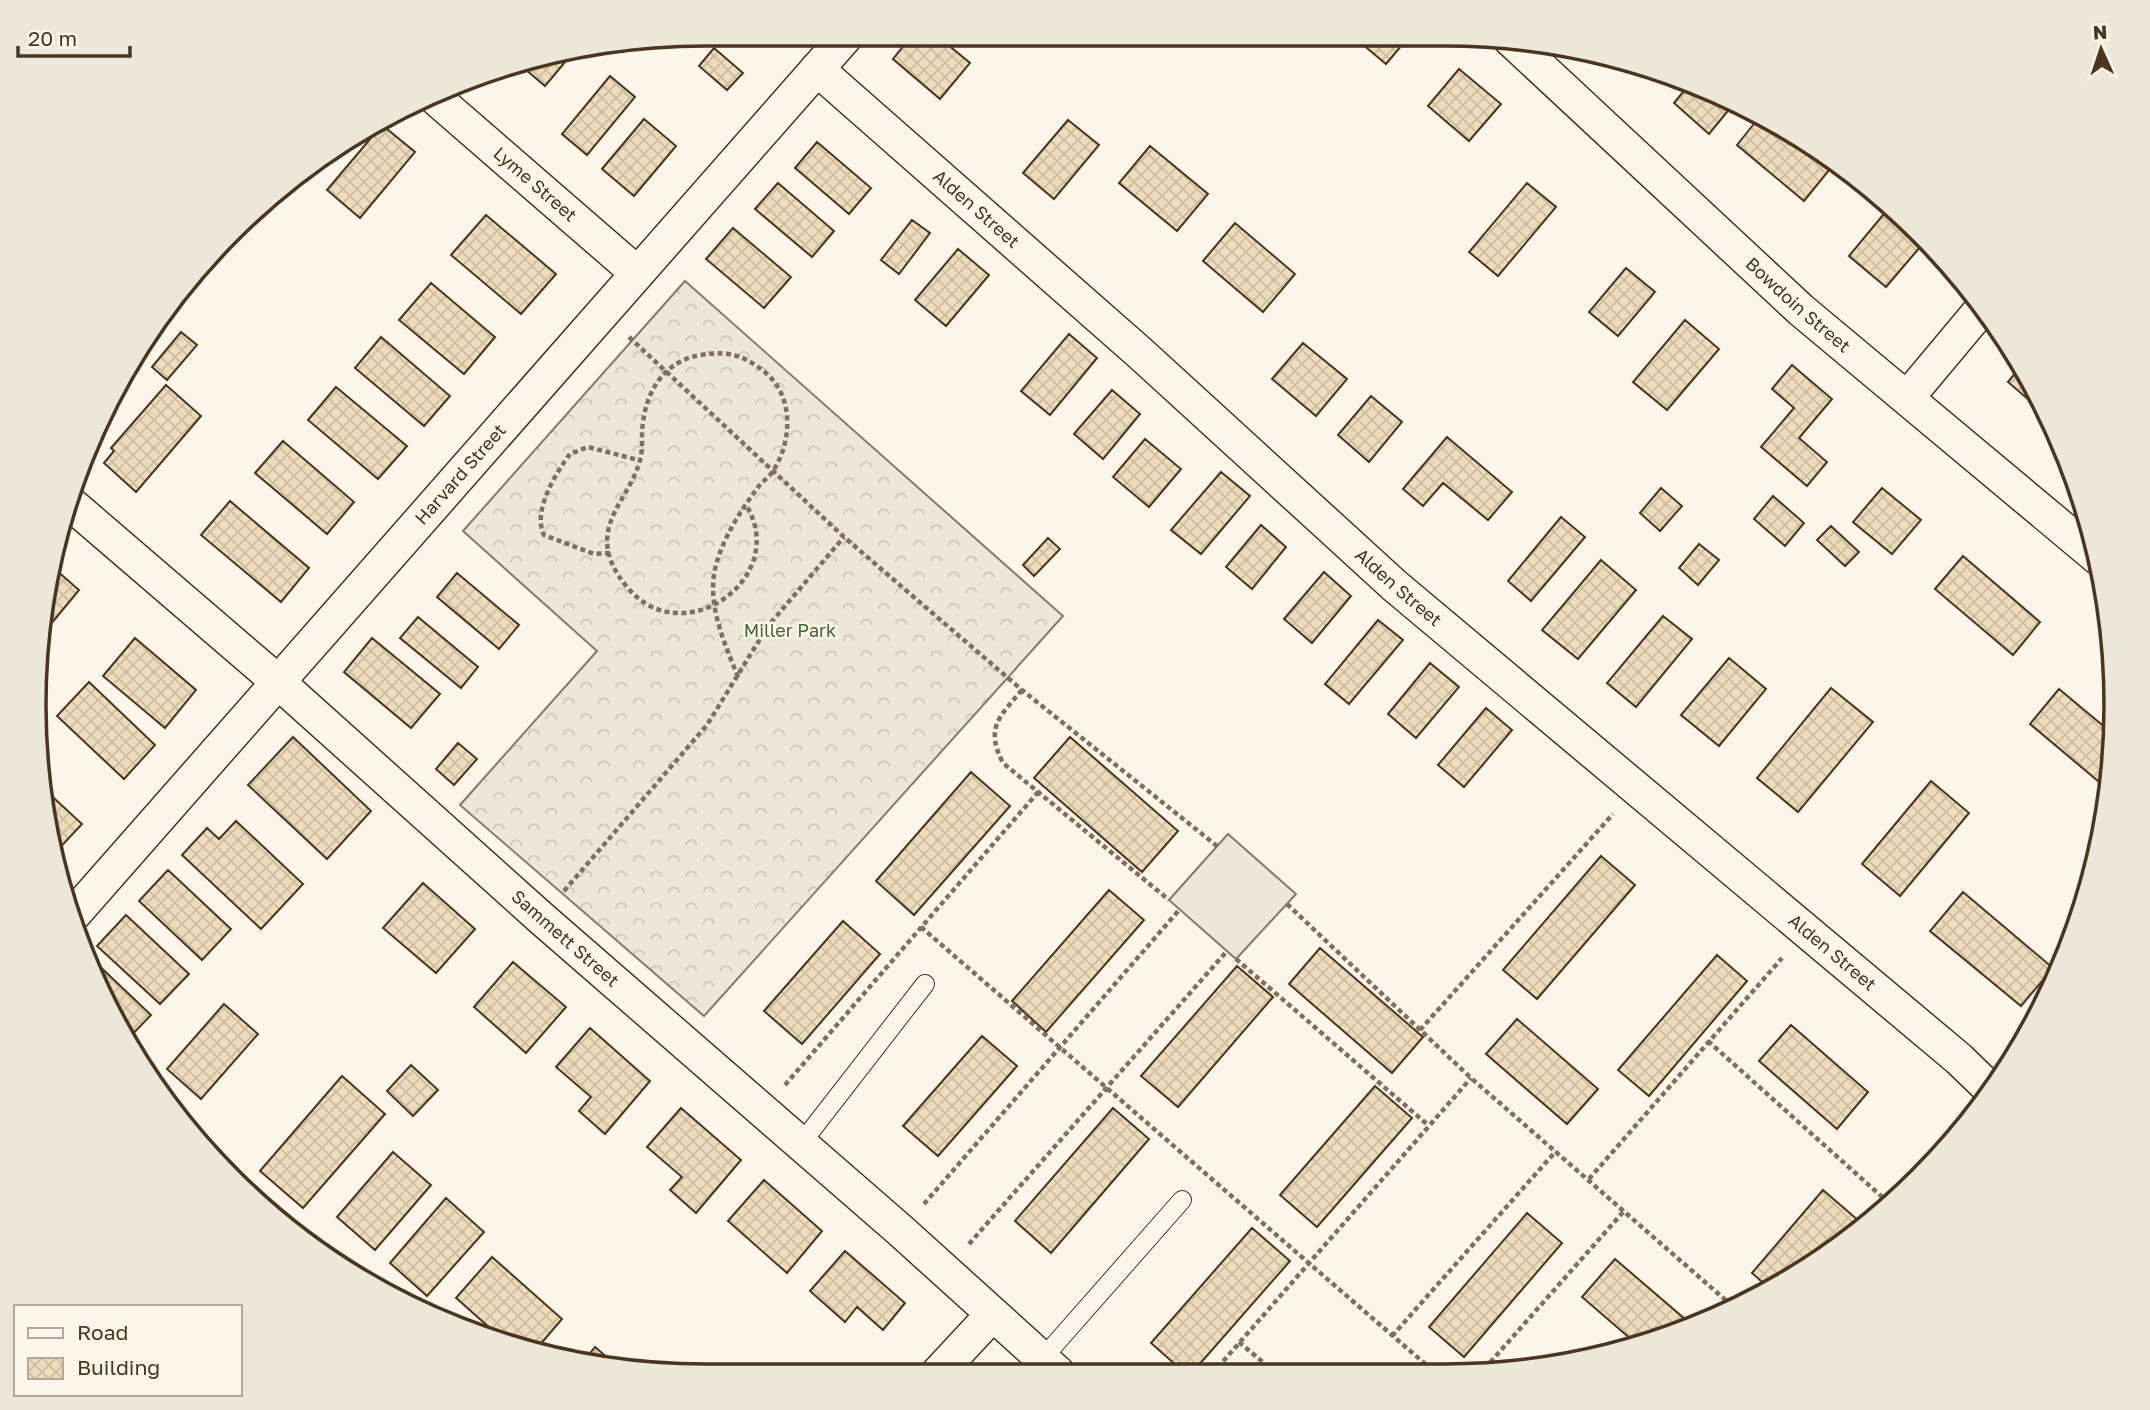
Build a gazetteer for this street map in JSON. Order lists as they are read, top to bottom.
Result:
{
  "streets": {
    "street": [
      "Lyme Street",
      "Alden Street",
      "Bowdoin Street",
      "Harvard Street",
      "Sammett Street"
    ]
  },
  "crossings": [
    ["Lyme Street", "Harvard Street"],
    ["Alden Street", "Harvard Street"],
    ["Harvard Street", "Sammett Street"]
  ],
  "parks": ["Miller Park"],
  "legend": ["Road", "Building"],
  "scale_bar": "20 m",
  "north": "top"
}
